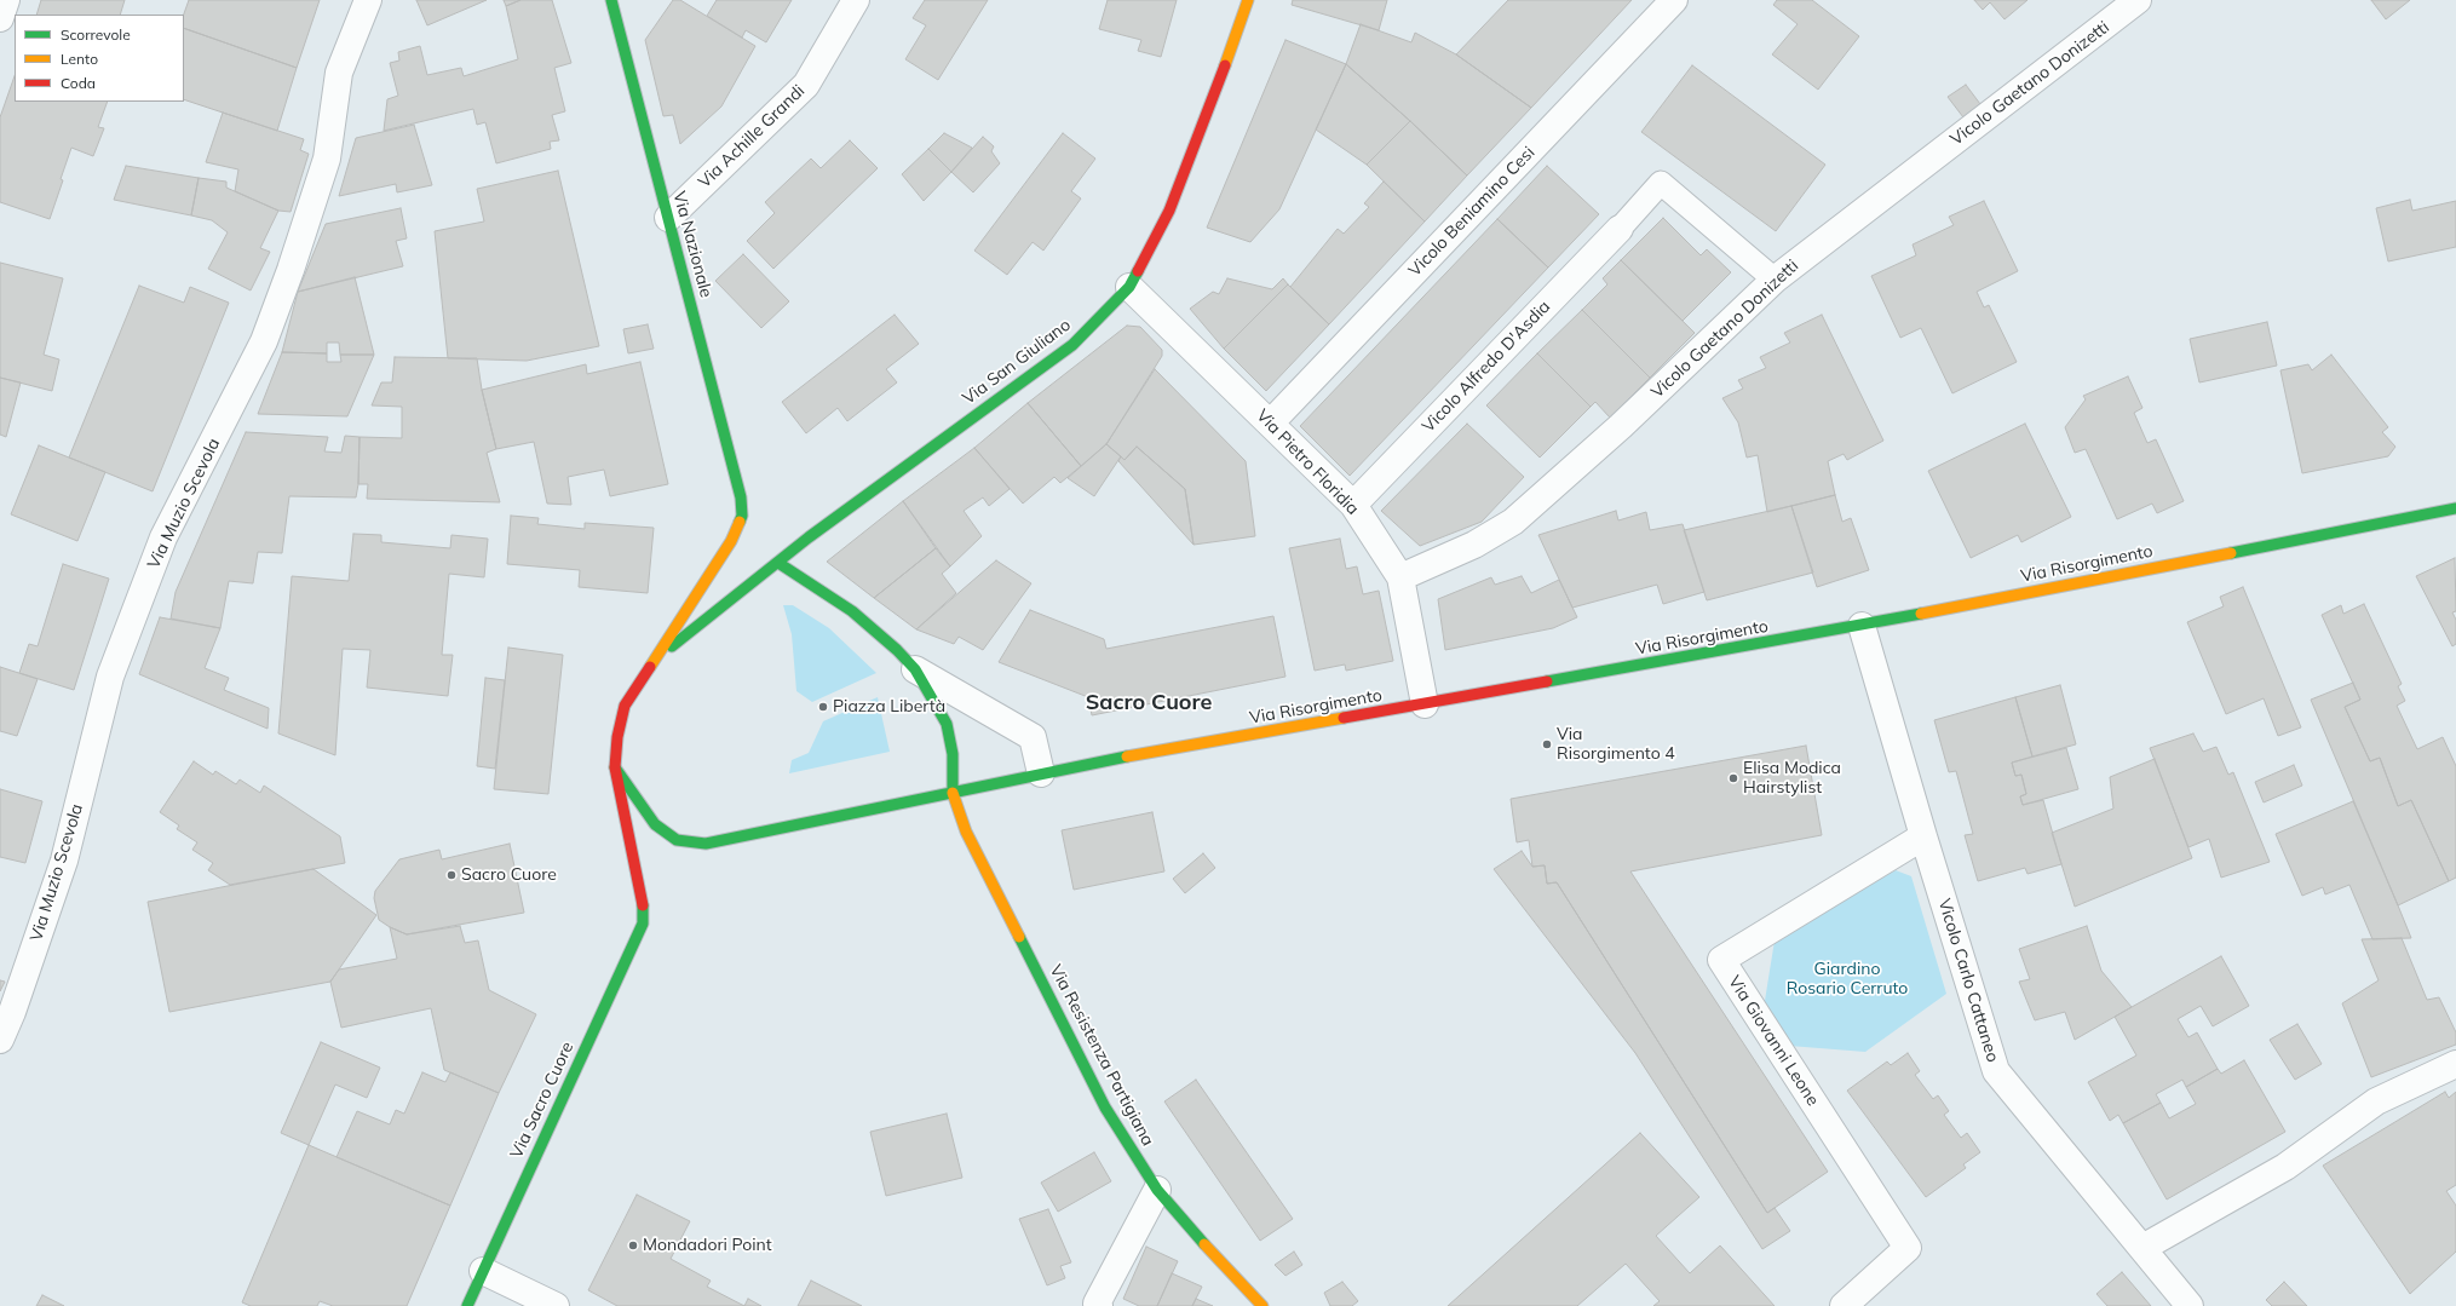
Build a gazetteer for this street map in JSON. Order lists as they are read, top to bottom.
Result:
{
  "streets": {
    "street": [
      "Vicolo Gaetano Donizetti",
      "Via Achille Grandi",
      "Vicolo Beniamino Cesi",
      "Via Nazionale",
      "Via San Giuliano",
      "Vicolo Alfredo D'Asdia",
      "Via Pietro Floridia",
      "Via Muzio Scevola",
      "Via Risorgimento",
      "Vicolo Carlo Cattaneo",
      "Via Giovanni Leone",
      "Via Resistenza Partigiana",
      "Via Sacro Cuore"
    ]
  },
  "crossings": [
    ["Vicolo Gaetano Donizetti", "Via Pietro Floridia"],
    ["Via Achille Grandi", "Via Nazionale"],
    ["Vicolo Beniamino Cesi", "Via Pietro Floridia"],
    ["Via Nazionale", "Via San Giuliano"],
    ["Via Nazionale", "Via Sacro Cuore"],
    ["Via San Giuliano", "Via Pietro Floridia"],
    ["Via San Giuliano", "Via Resistenza Partigiana"],
    ["Via San Giuliano", "Via Sacro Cuore"],
    ["Vicolo Alfredo D'Asdia", "Via Pietro Floridia"],
    ["Via Pietro Floridia", "Via Risorgimento"],
    ["Via Risorgimento", "Vicolo Carlo Cattaneo"],
    ["Via Risorgimento", "Via Resistenza Partigiana"],
    ["Via Risorgimento", "Via Sacro Cuore"],
    ["Vicolo Carlo Cattaneo", "Via Giovanni Leone"]
  ],
  "districts": ["Sacro Cuore"],
  "parks": ["Giardino Rosario Cerruto"],
  "places": [
    "Piazza Libertà",
    "Via Risorgimento 4",
    "Elisa Modica Hairstylist",
    "Sacro Cuore",
    "Mondadori Point"
  ],
  "legend": ["Scorrevole", "Lento", "Coda"]
}
